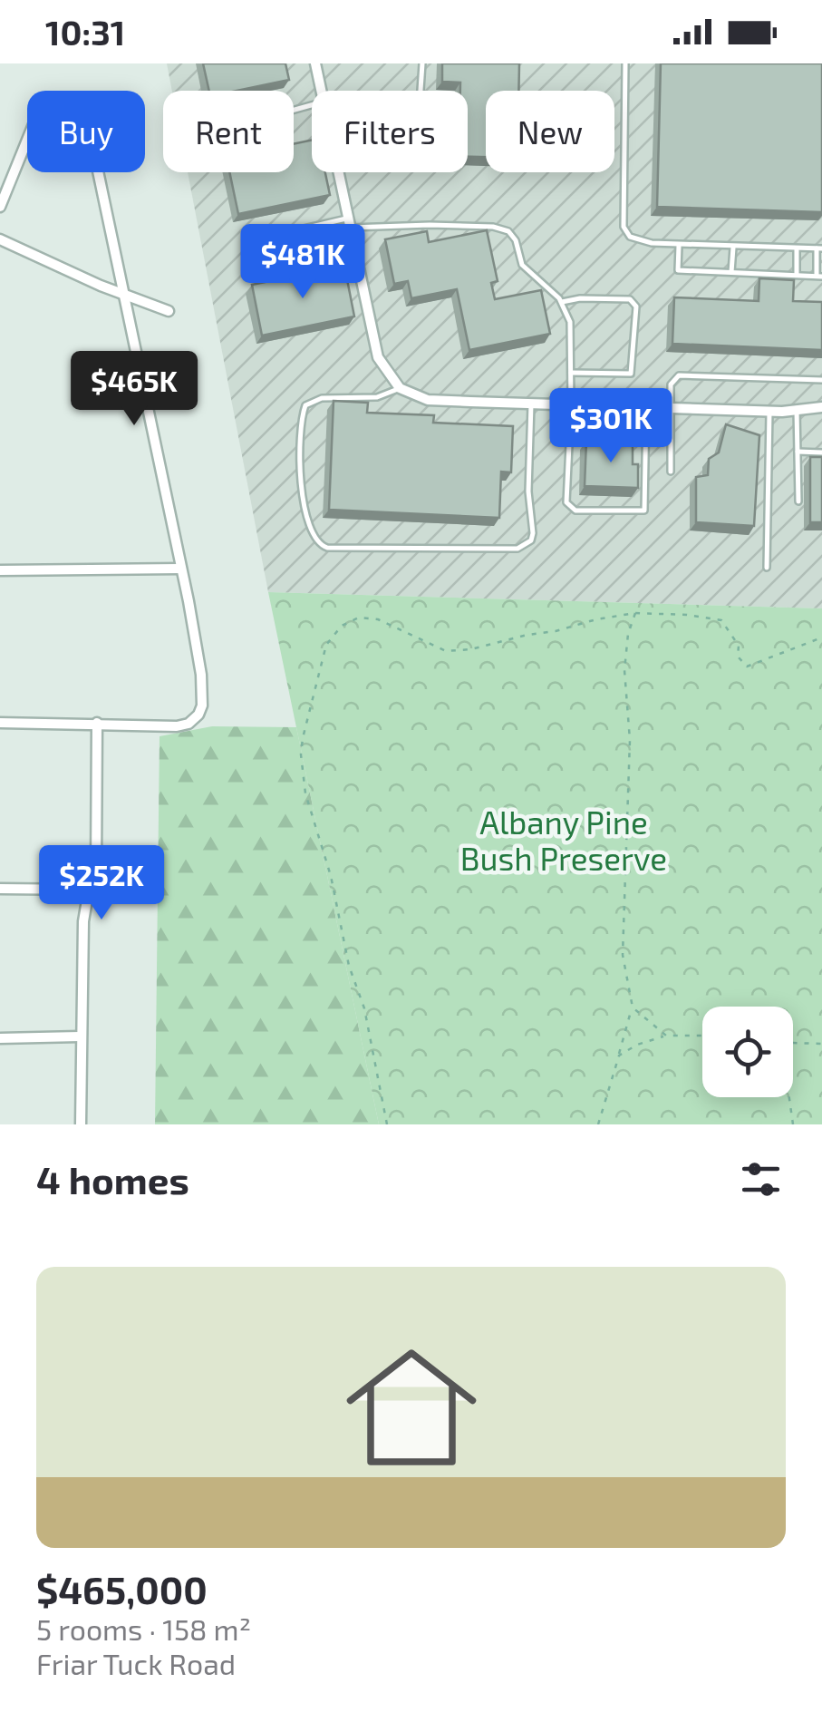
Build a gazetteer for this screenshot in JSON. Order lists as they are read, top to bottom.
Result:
{
  "parks": ["Albany Pine Bush Preserve"],
  "page": {
    "status": "10:31",
    "chip": [
      "Buy",
      "Rent",
      "Filters",
      "New"
    ],
    "price": [
      "$481K",
      "$465K",
      "$301K",
      "$252K"
    ],
    "heading": "4 homes",
    "list": [
      {
        "name": "$465,000",
        "note": "5 rooms · 158 m² · Friar Tuck Road"
      }
    ]
  }
}
